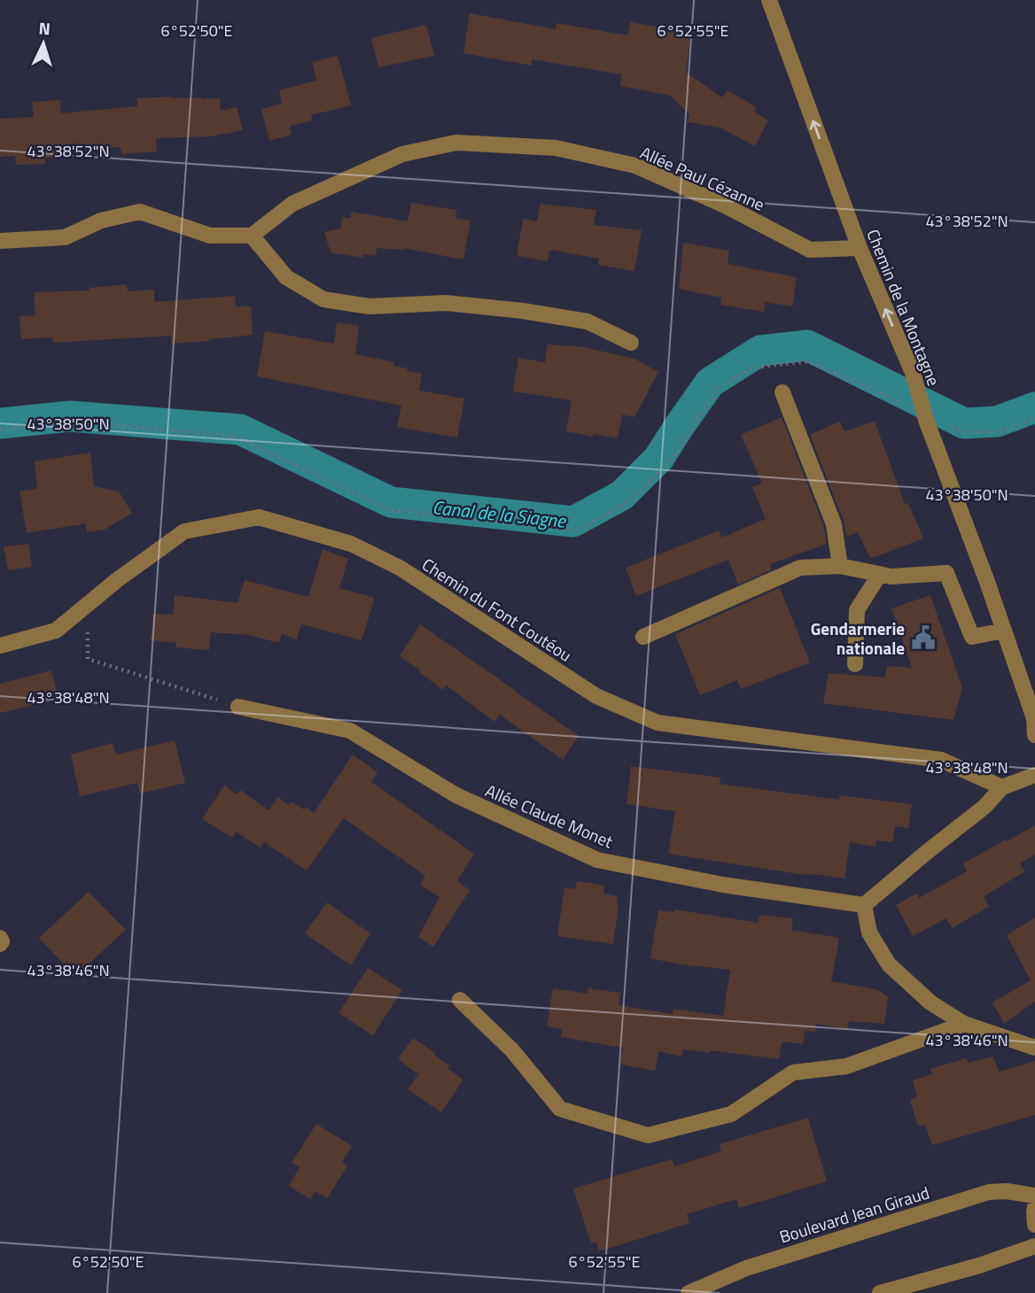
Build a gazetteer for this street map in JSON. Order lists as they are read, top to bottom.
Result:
{
  "streets": {
    "street": [
      "Allée Paul Cézanne",
      "Chemin de la Montagne",
      "Chemin du Font Coutéou",
      "Allée Claude Monet",
      "Boulevard Jean Giraud"
    ]
  },
  "crossings": [
    ["Allée Paul Cézanne", "Chemin de la Montagne"]
  ],
  "one_way": ["Chemin de la Montagne"],
  "water": ["Canal de la Siagne"],
  "places": {
    "public building": ["Gendarmerie nationale"]
  },
  "north": "top",
  "coordinates": [
    "6°52'50\"E",
    "6°52'55\"E",
    "43°38'52\"N",
    "43°38'50\"N",
    "43°38'48\"N",
    "43°38'46\"N"
  ]
}
